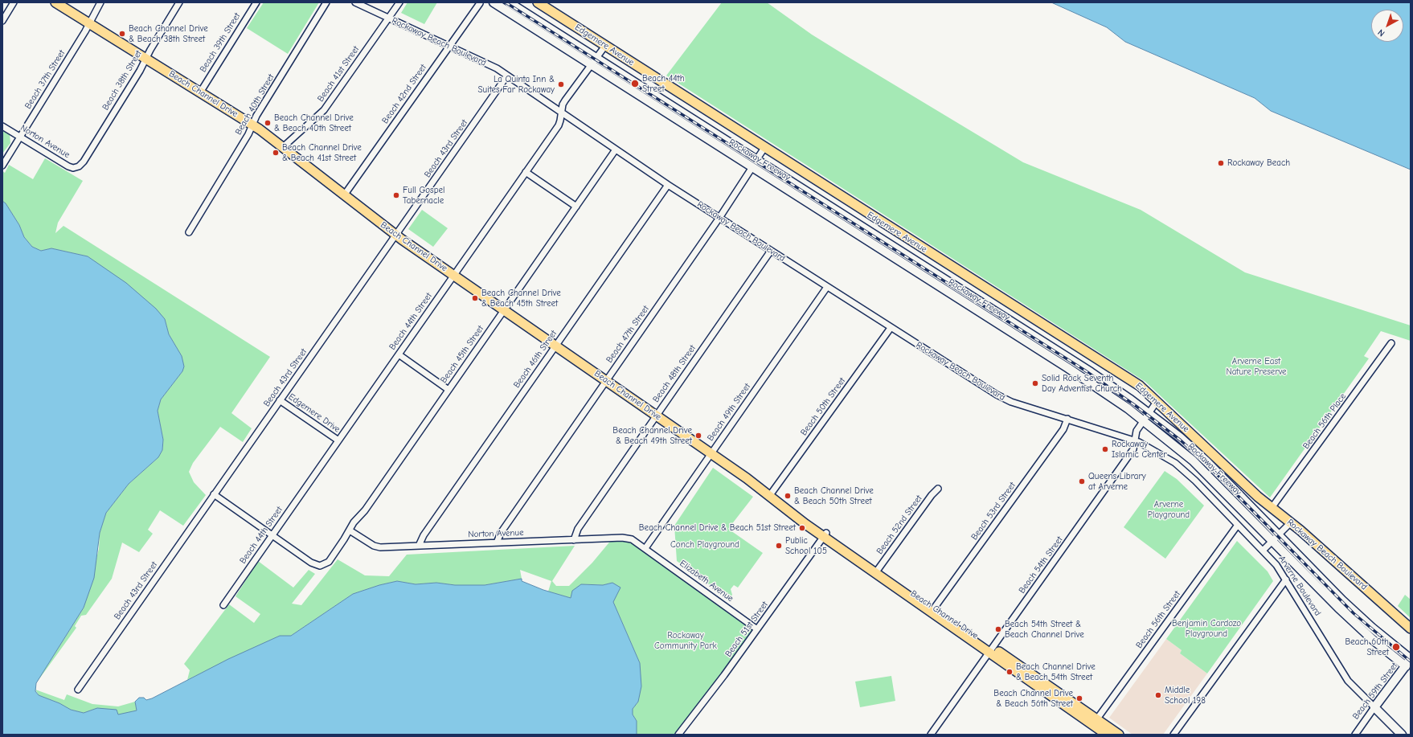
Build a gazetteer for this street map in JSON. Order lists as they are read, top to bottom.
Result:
{
  "streets": {
    "main road": ["Rockaway Beach Boulevard", "Edgemere Avenue", "Beach Channel Drive"],
    "street": [
      "Beach 39th Street",
      "Beach 41st Street",
      "Beach 37th Street",
      "Beach 38th Street",
      "Beach 42nd Street",
      "Beach 40th Street",
      "Norton Avenue",
      "Beach 43rd Street",
      "Rockaway Freeway",
      "Beach 44th Street",
      "Beach 47th Street",
      "Beach 45th Street",
      "Beach 46th Street",
      "Beach 48th Street",
      "Beach 50th Street",
      "Beach 49th Street",
      "Edgemere Drive",
      "Beach 56th Place",
      "Beach 53rd Street",
      "Beach 52nd Street",
      "Beach 54th Street",
      "Elizabeth Avenue",
      "Arverne Boulevard",
      "Beach 56th Street",
      "Beach 51st Street",
      "Beach 59th Street"
    ]
  },
  "crossings": [
    ["Rockaway Beach Boulevard", "Edgemere Avenue"],
    ["Rockaway Beach Boulevard", "Beach 41st Street"],
    ["Rockaway Beach Boulevard", "Beach 42nd Street"],
    ["Rockaway Beach Boulevard", "Beach 43rd Street"],
    ["Rockaway Beach Boulevard", "Beach 44th Street"],
    ["Rockaway Beach Boulevard", "Beach 47th Street"],
    ["Rockaway Beach Boulevard", "Beach 45th Street"],
    ["Rockaway Beach Boulevard", "Beach 46th Street"],
    ["Rockaway Beach Boulevard", "Beach 48th Street"],
    ["Rockaway Beach Boulevard", "Beach 50th Street"],
    ["Rockaway Beach Boulevard", "Beach 49th Street"],
    ["Rockaway Beach Boulevard", "Beach 56th Place"],
    ["Rockaway Beach Boulevard", "Beach 53rd Street"],
    ["Rockaway Beach Boulevard", "Beach 54th Street"],
    ["Rockaway Beach Boulevard", "Arverne Boulevard"],
    ["Beach 39th Street", "Beach Channel Drive"],
    ["Edgemere Avenue", "Beach 44th Street"],
    ["Edgemere Avenue", "Beach 54th Street"],
    ["Beach 41st Street", "Beach Channel Drive"],
    ["Beach 37th Street", "Beach Channel Drive"],
    ["Beach 37th Street", "Norton Avenue"],
    ["Beach 38th Street", "Beach Channel Drive"],
    ["Beach 38th Street", "Norton Avenue"],
    ["Beach Channel Drive", "Beach 42nd Street"],
    ["Beach Channel Drive", "Beach 40th Street"],
    ["Beach Channel Drive", "Beach 43rd Street"],
    ["Beach Channel Drive", "Beach 44th Street"],
    ["Beach Channel Drive", "Beach 47th Street"],
    ["Beach Channel Drive", "Beach 45th Street"],
    ["Beach Channel Drive", "Beach 46th Street"],
    ["Beach Channel Drive", "Beach 48th Street"],
    ["Beach Channel Drive", "Beach 50th Street"],
    ["Beach Channel Drive", "Beach 49th Street"],
    ["Beach Channel Drive", "Beach 53rd Street"],
    ["Beach Channel Drive", "Beach 52nd Street"],
    ["Beach Channel Drive", "Beach 54th Street"],
    ["Beach Channel Drive", "Beach 56th Street"],
    ["Beach Channel Drive", "Beach 51st Street"],
    ["Norton Avenue", "Beach 47th Street"],
    ["Norton Avenue", "Beach 45th Street"],
    ["Norton Avenue", "Beach 46th Street"],
    ["Norton Avenue", "Beach 48th Street"],
    ["Norton Avenue", "Beach 49th Street"],
    ["Norton Avenue", "Elizabeth Avenue"],
    ["Beach 43rd Street", "Edgemere Drive"],
    ["Rockaway Freeway", "Beach 44th Street"],
    ["Rockaway Freeway", "Beach 47th Street"],
    ["Rockaway Freeway", "Beach 54th Street"],
    ["Rockaway Freeway", "Beach 59th Street"],
    ["Beach 44th Street", "Beach 45th Street"],
    ["Beach 44th Street", "Edgemere Drive"],
    ["Beach 49th Street", "Elizabeth Avenue"],
    ["Beach 54th Street", "Arverne Boulevard"],
    ["Elizabeth Avenue", "Beach 51st Street"],
    ["Arverne Boulevard", "Beach 56th Street"],
    ["Arverne Boulevard", "Beach 59th Street"]
  ],
  "parks": [
    "Arverne East Nature Preserve",
    "Arverne Playground",
    "Conch Playground",
    "Benjamin Cardozo Playground",
    "Rockaway Community Park"
  ],
  "places": [
    "Beach Channel Drive & Beach 38th Street",
    "Beach 44th Street",
    "La Quinta Inn & Suites Far Rockaway",
    "Beach Channel Drive & Beach 40th Street",
    "Beach Channel Drive & Beach 41st Street",
    "Rockaway Beach",
    "Full Gospel Tabernacle",
    "Beach Channel Drive & Beach 45th Street",
    "Solid Rock Seventh Day Adventist Church",
    "Beach Channel Drive & Beach 49th Street",
    "Rockaway Islamic Center",
    "Queens Library at Arverne",
    "Beach Channel Drive & Beach 50th Street",
    "Beach Channel Drive & Beach 51st Street",
    "Public School 105",
    "Beach 54th Street & Beach Channel Drive",
    "Beach 60th Street",
    "Beach Channel Drive & Beach 54th Street",
    "Middle School 198",
    "Beach Channel Drive & Beach 56th Street"
  ],
  "north": "bottom left"
}
